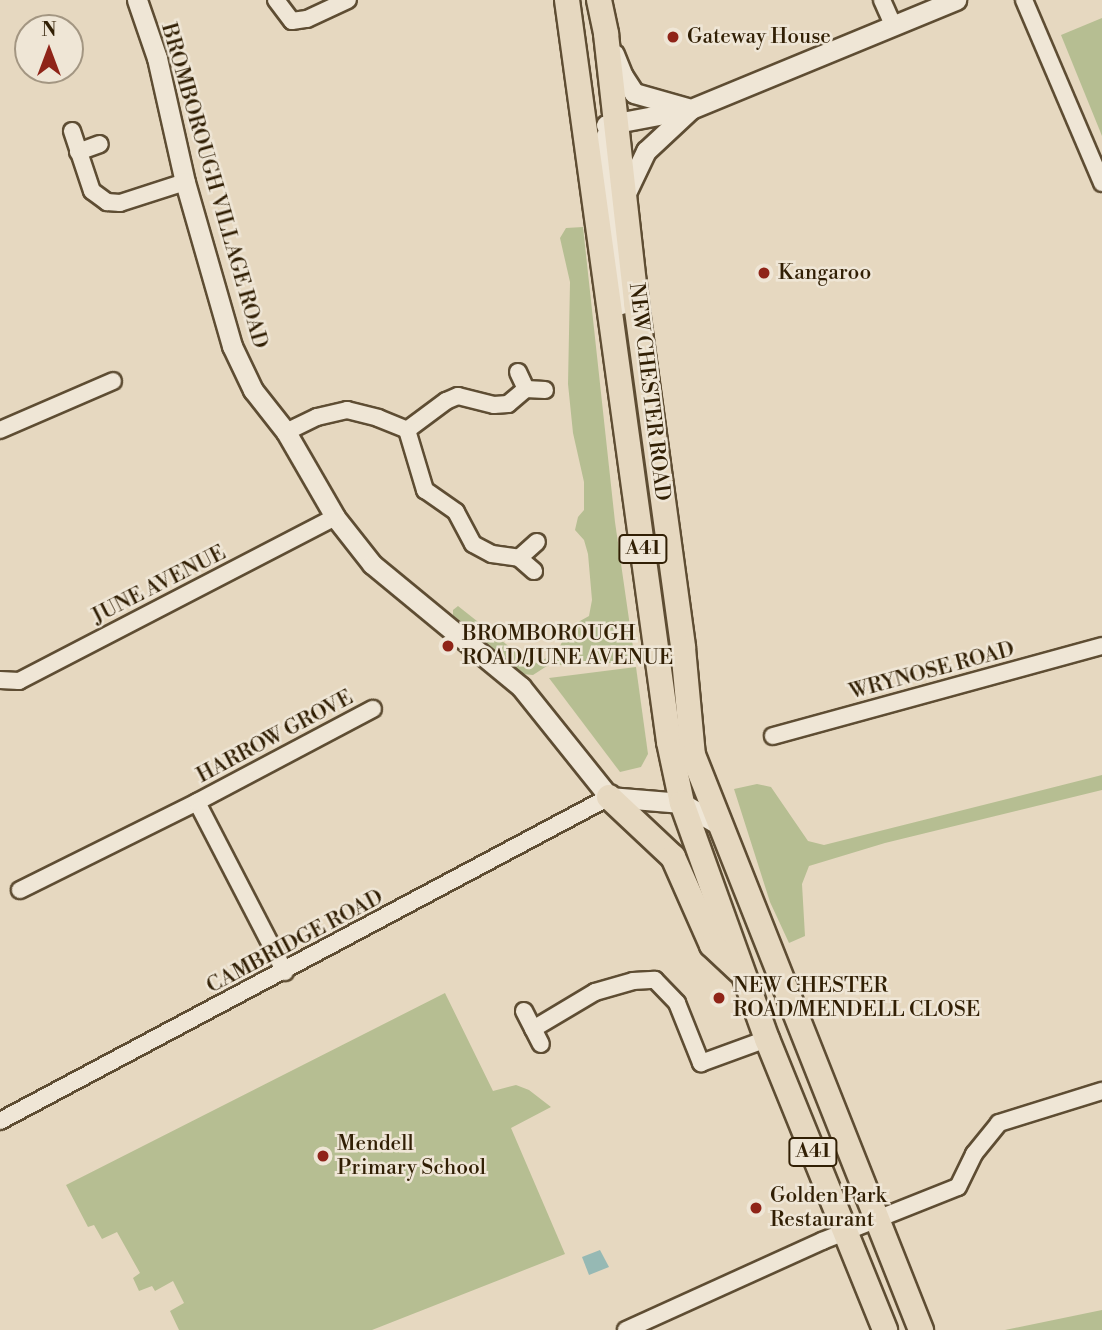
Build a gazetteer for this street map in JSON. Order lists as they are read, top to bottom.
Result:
{
  "streets": {
    "highway": ["NEW CHESTER ROAD", "A41"],
    "street": [
      "BROMBOROUGH VILLAGE ROAD",
      "JUNE AVENUE",
      "WRYNOSE ROAD",
      "HARROW GROVE",
      "CAMBRIDGE ROAD"
    ]
  },
  "crossings": [
    ["BROMBOROUGH VILLAGE ROAD", "JUNE AVENUE"],
    ["BROMBOROUGH VILLAGE ROAD", "CAMBRIDGE ROAD"],
    ["HARROW GROVE", "CAMBRIDGE ROAD"]
  ],
  "places": [
    "Gateway House",
    "Kangaroo",
    "BROMBOROUGH ROAD/JUNE AVENUE",
    "NEW CHESTER ROAD/MENDELL CLOSE",
    "Mendell Primary School",
    "Golden Park Restaurant"
  ],
  "north": "top"
}
